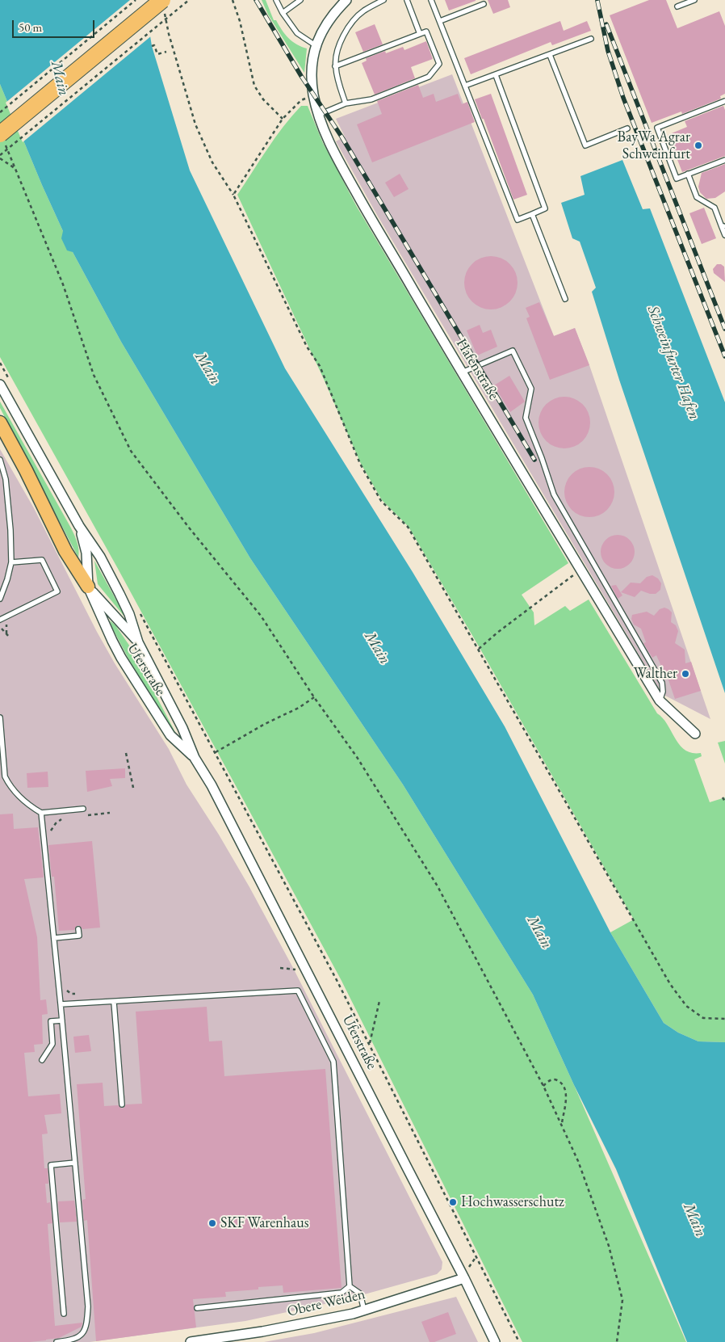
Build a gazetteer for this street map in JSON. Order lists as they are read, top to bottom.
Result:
{
  "streets": {
    "street": ["Hafenstraße", "Uferstraße", "Obere Weiden"]
  },
  "crossings": [
    ["Uferstraße", "Obere Weiden"]
  ],
  "water": ["Main", "Schweinfurter Hafen"],
  "places": [
    "BayWa Agrar Schweinfurt",
    "Walther",
    "Hochwasserschutz",
    "SKF Warenhaus"
  ],
  "scale_bar": "50 m"
}
